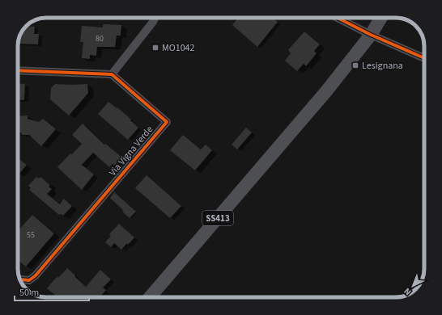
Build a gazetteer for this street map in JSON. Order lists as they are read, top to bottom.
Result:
{
  "streets": {
    "main road": ["SS413"],
    "street": ["Via Vigna Verde"]
  },
  "places": {
    "transit": ["MO1042", "Lesignana"]
  },
  "house_numbers": ["80", "55"],
  "scale_bar": "50 m",
  "north": "bottom left"
}
